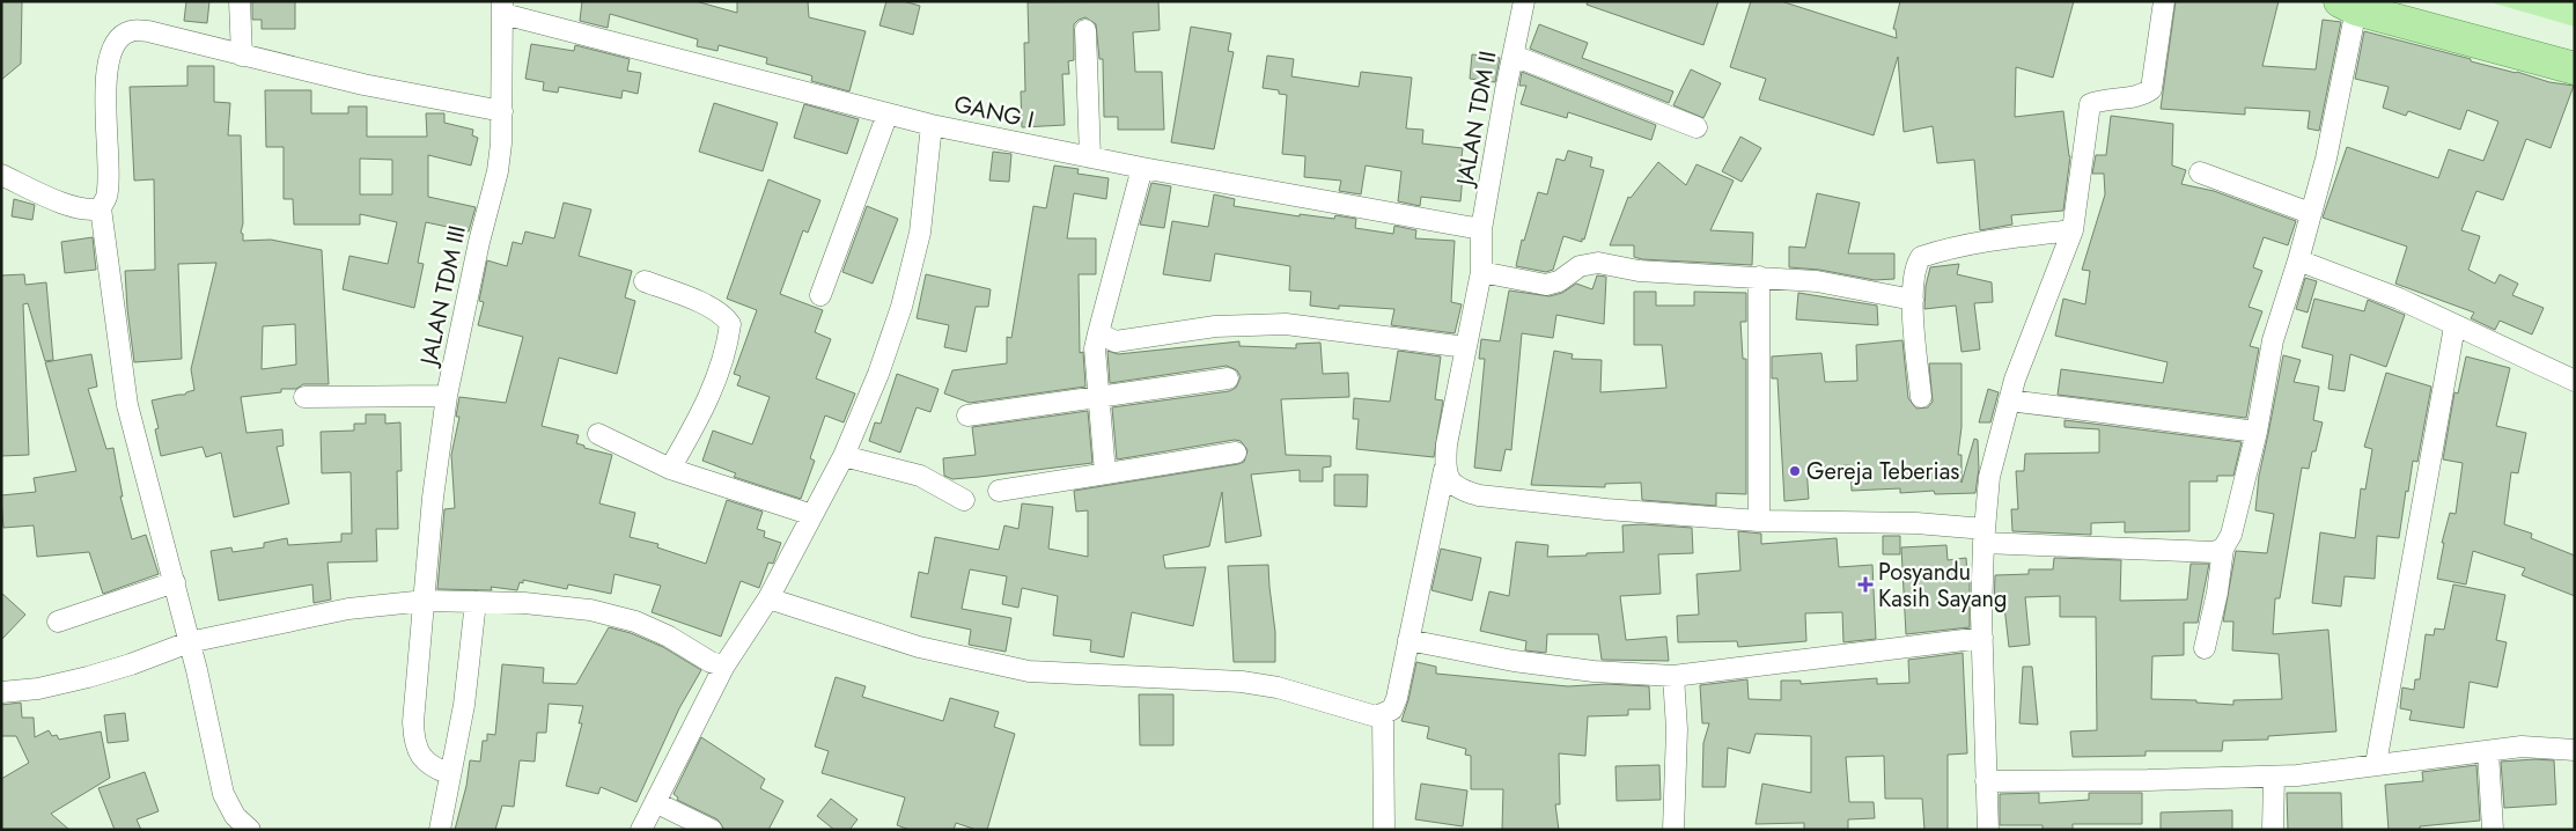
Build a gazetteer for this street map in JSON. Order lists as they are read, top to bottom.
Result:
{
  "streets": {
    "street": ["GANG I", "JALAN TDM II", "JALAN TDM III"]
  },
  "crossings": [
    ["GANG I", "JALAN TDM II"],
    ["GANG I", "JALAN TDM III"]
  ],
  "places": {
    "other": ["Gereja Teberias"],
    "health": ["Posyandu Kasih Sayang"]
  }
}
